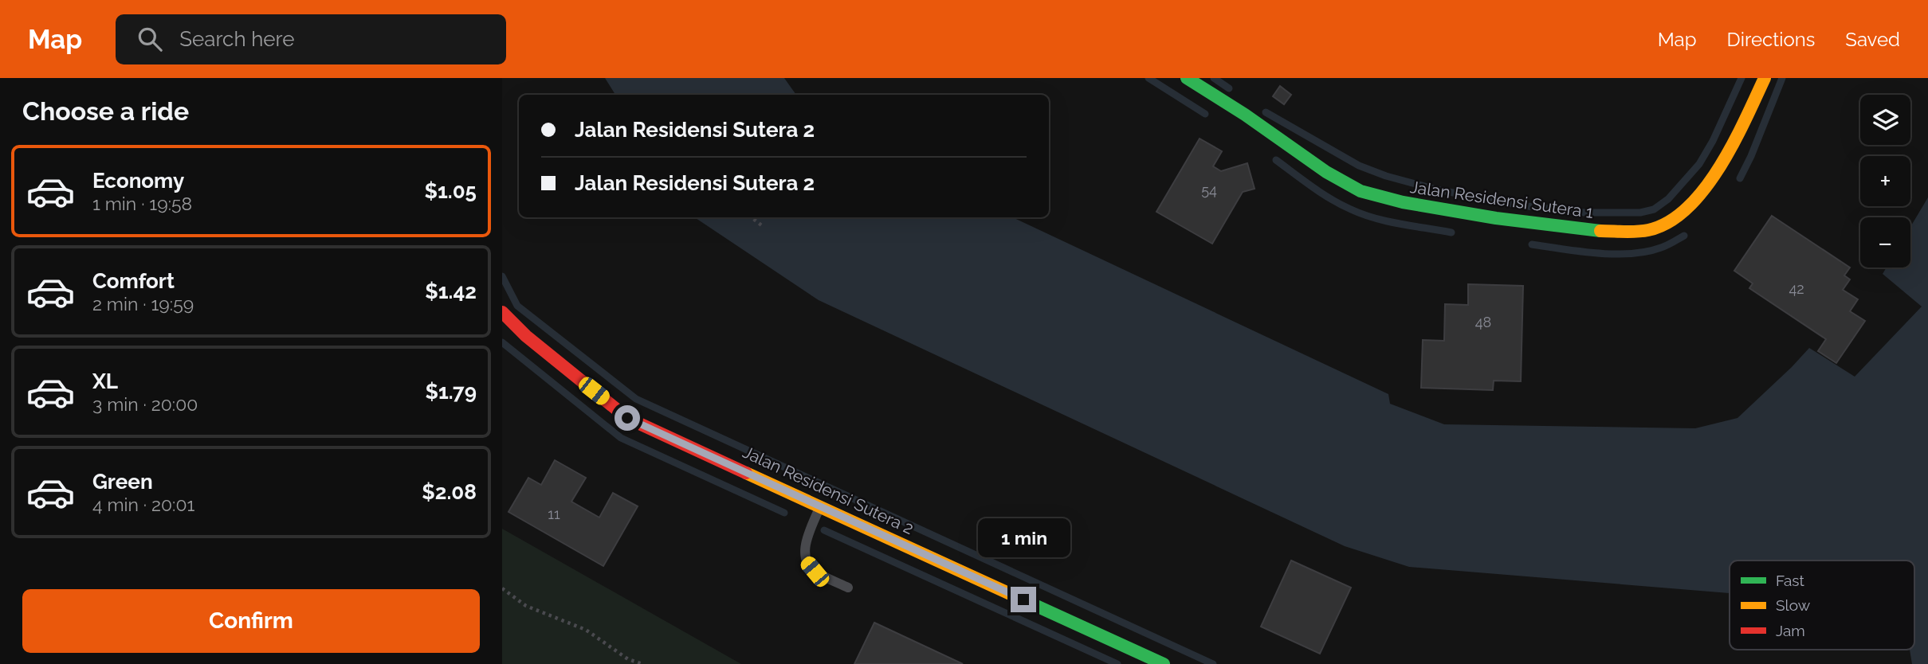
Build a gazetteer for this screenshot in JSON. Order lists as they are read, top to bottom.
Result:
{
  "streets": {
    "street": ["Jalan Residensi Sutera 1", "Jalan Residensi Sutera 2"]
  },
  "house_numbers": [
    "54",
    "42",
    "48",
    "11"
  ],
  "legend": ["Fast", "Slow", "Jam"],
  "page": {
    "header": "Map",
    "search": "Search here",
    "nav": ["Map", "Directions", "Saved"],
    "heading": "Choose a ride",
    "map_buttons": ["+", "−"],
    "banner": ["Jalan Residensi Sutera 2", "Jalan Residensi Sutera 2"],
    "list": [
      {
        "name": "Economy",
        "note": "1 min · 19:58",
        "value": "$1.05"
      },
      {
        "name": "Comfort",
        "note": "2 min · 19:59",
        "value": "$1.42"
      },
      {
        "name": "XL",
        "note": "3 min · 20:00",
        "value": "$1.79"
      },
      {
        "name": "Green",
        "note": "4 min · 20:01",
        "value": "$2.08"
      }
    ],
    "bubble": "1 min",
    "buttons": "Confirm"
  }
}
